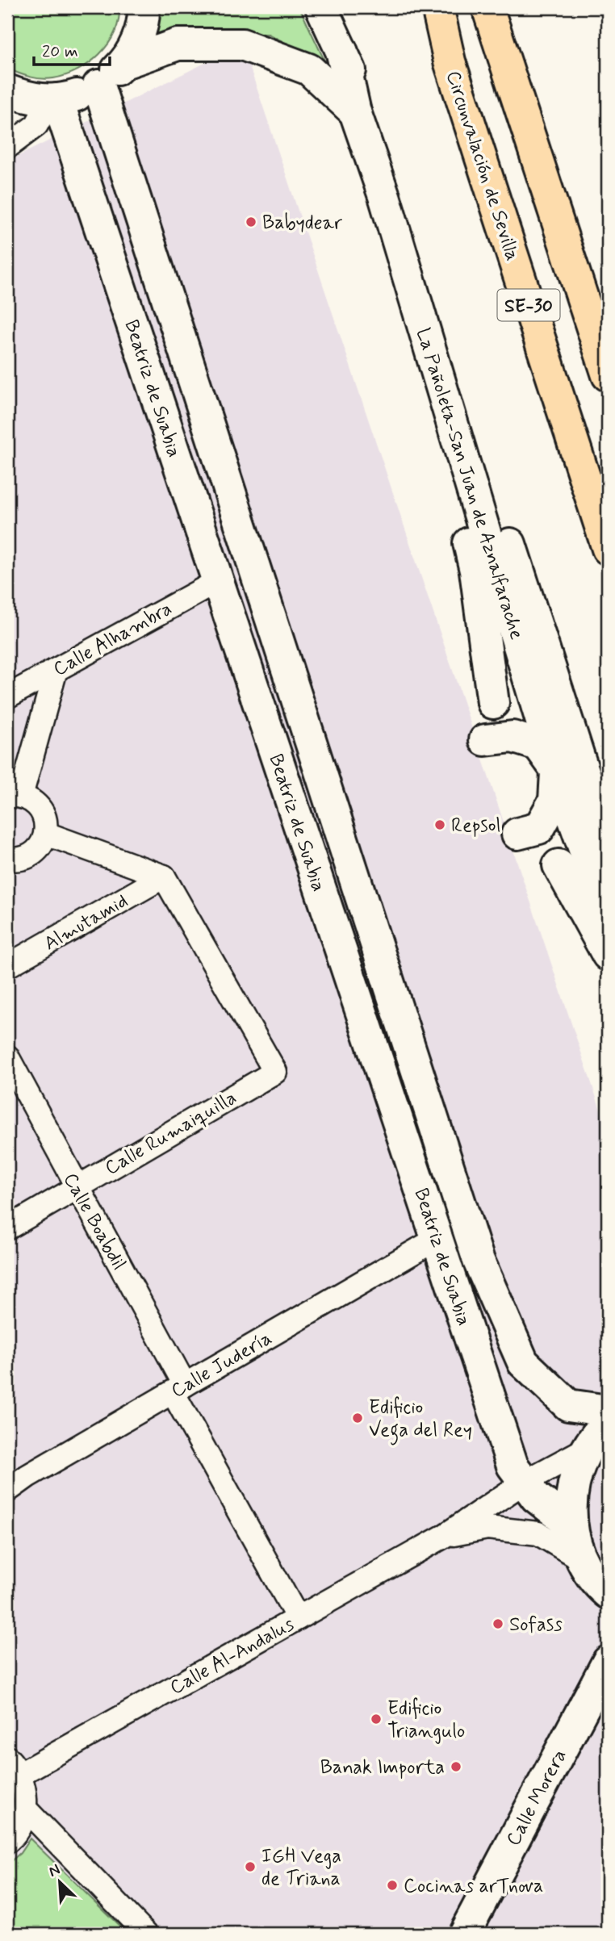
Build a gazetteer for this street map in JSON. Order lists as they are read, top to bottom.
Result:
{
  "streets": {
    "highway": ["Circunvalación de Sevilla", "SE-30"],
    "street": [
      "Beatriz de Suabia",
      "La Pañoleta-San Juan de Aznalfarache",
      "Calle Alhambra",
      "Almutamid",
      "Calle Rumaiquilla",
      "Calle Boabdil",
      "Calle Judería",
      "Calle Al-Andalus",
      "Calle Morera"
    ]
  },
  "crossings": [
    ["Beatriz de Suabia", "Calle Alhambra"],
    ["Beatriz de Suabia", "Calle Judería"],
    ["Beatriz de Suabia", "Calle Al-Andalus"],
    ["Almutamid", "Calle Rumaiquilla"],
    ["Calle Rumaiquilla", "Calle Boabdil"],
    ["Calle Boabdil", "Calle Judería"],
    ["Calle Boabdil", "Calle Al-Andalus"]
  ],
  "places": [
    "Babydear",
    "Repsol",
    "Edificio Vega del Rey",
    "Sofass",
    "Edificio Triangulo",
    "Banak Importa",
    "IGH Vega de Triana",
    "Cocinas arTnova"
  ],
  "scale_bar": "20 m",
  "north": "top left"
}
